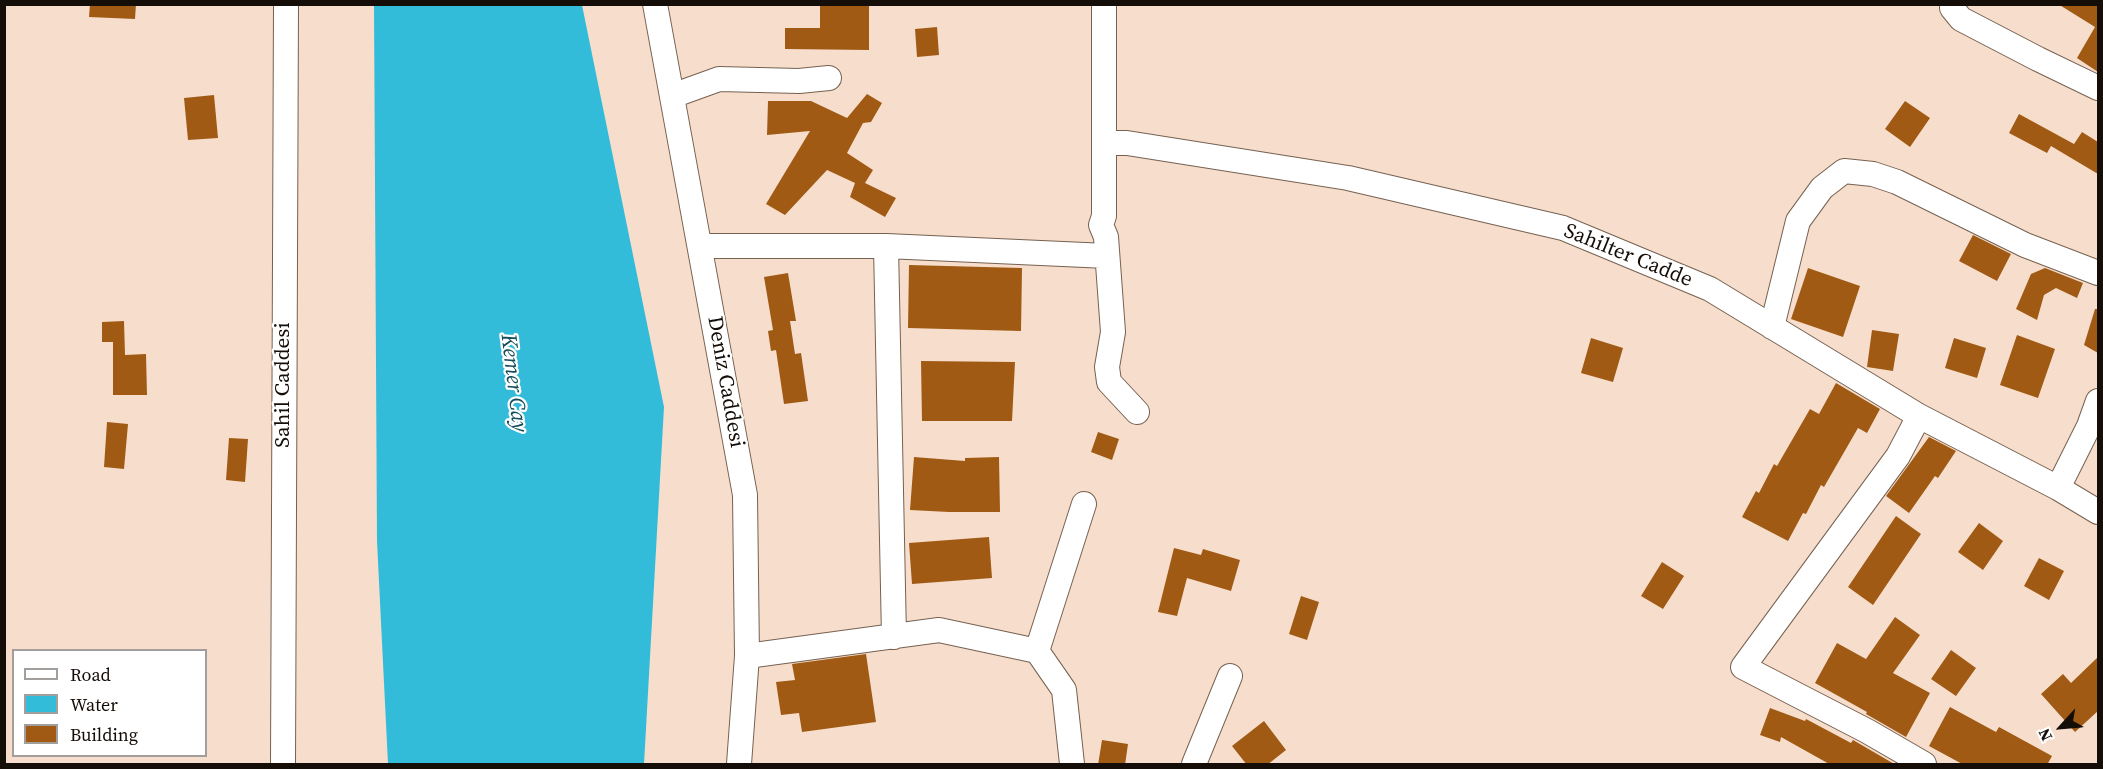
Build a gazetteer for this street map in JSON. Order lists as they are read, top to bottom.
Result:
{
  "streets": {
    "street": ["Sahilter Cadde", "Deniz Caddesi", "Sahil Caddesi"]
  },
  "water": ["Kemer Cay"],
  "legend": ["Road", "Water", "Building"],
  "north": "bottom left"
}
